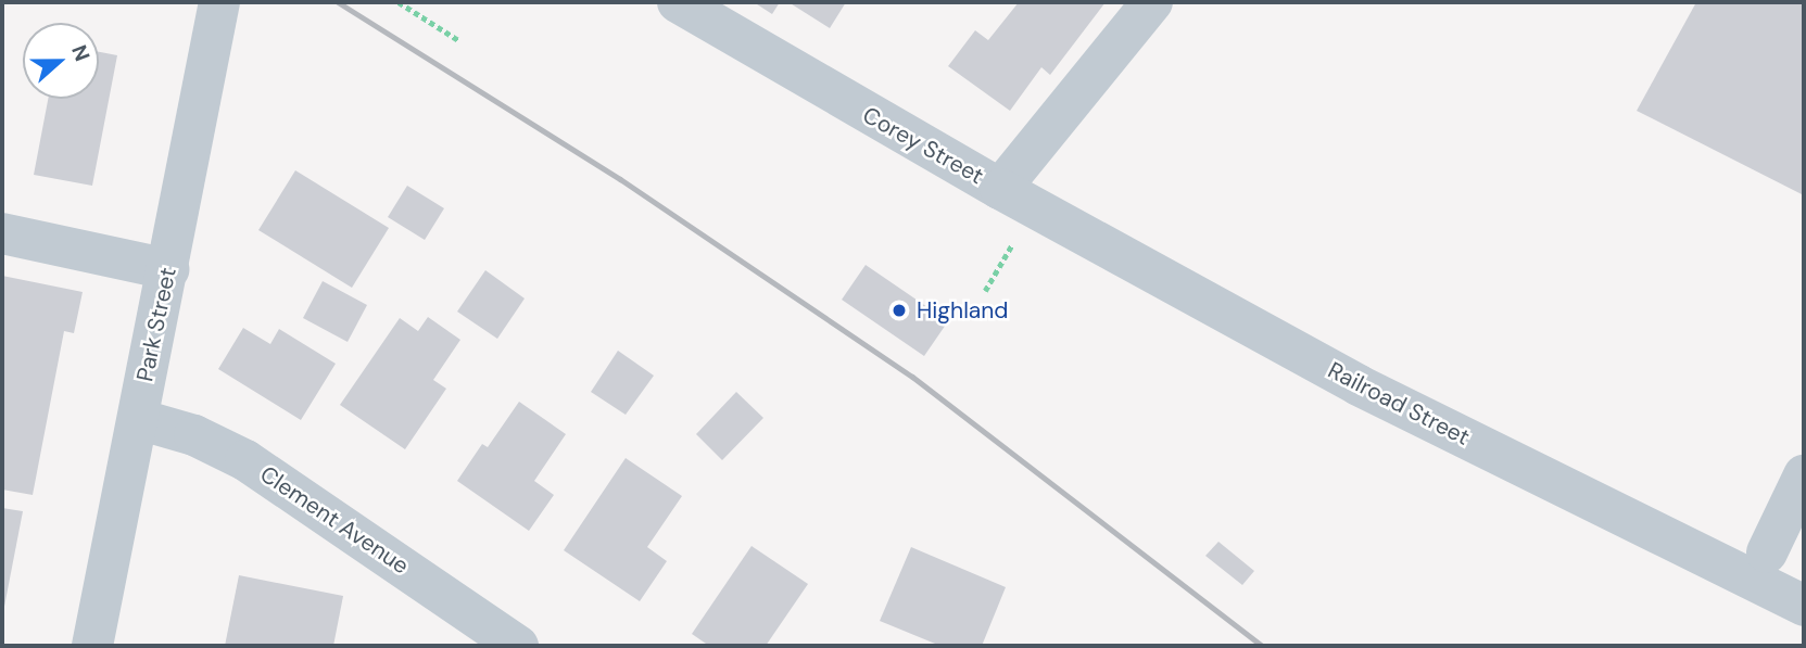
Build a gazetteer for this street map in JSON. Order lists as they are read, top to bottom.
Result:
{
  "streets": {
    "street": [
      "Corey Street",
      "Park Street",
      "Railroad Street",
      "Clement Avenue"
    ]
  },
  "crossings": [
    ["Corey Street", "Railroad Street"],
    ["Park Street", "Clement Avenue"]
  ],
  "places": ["Highland"],
  "north": "right"
}
